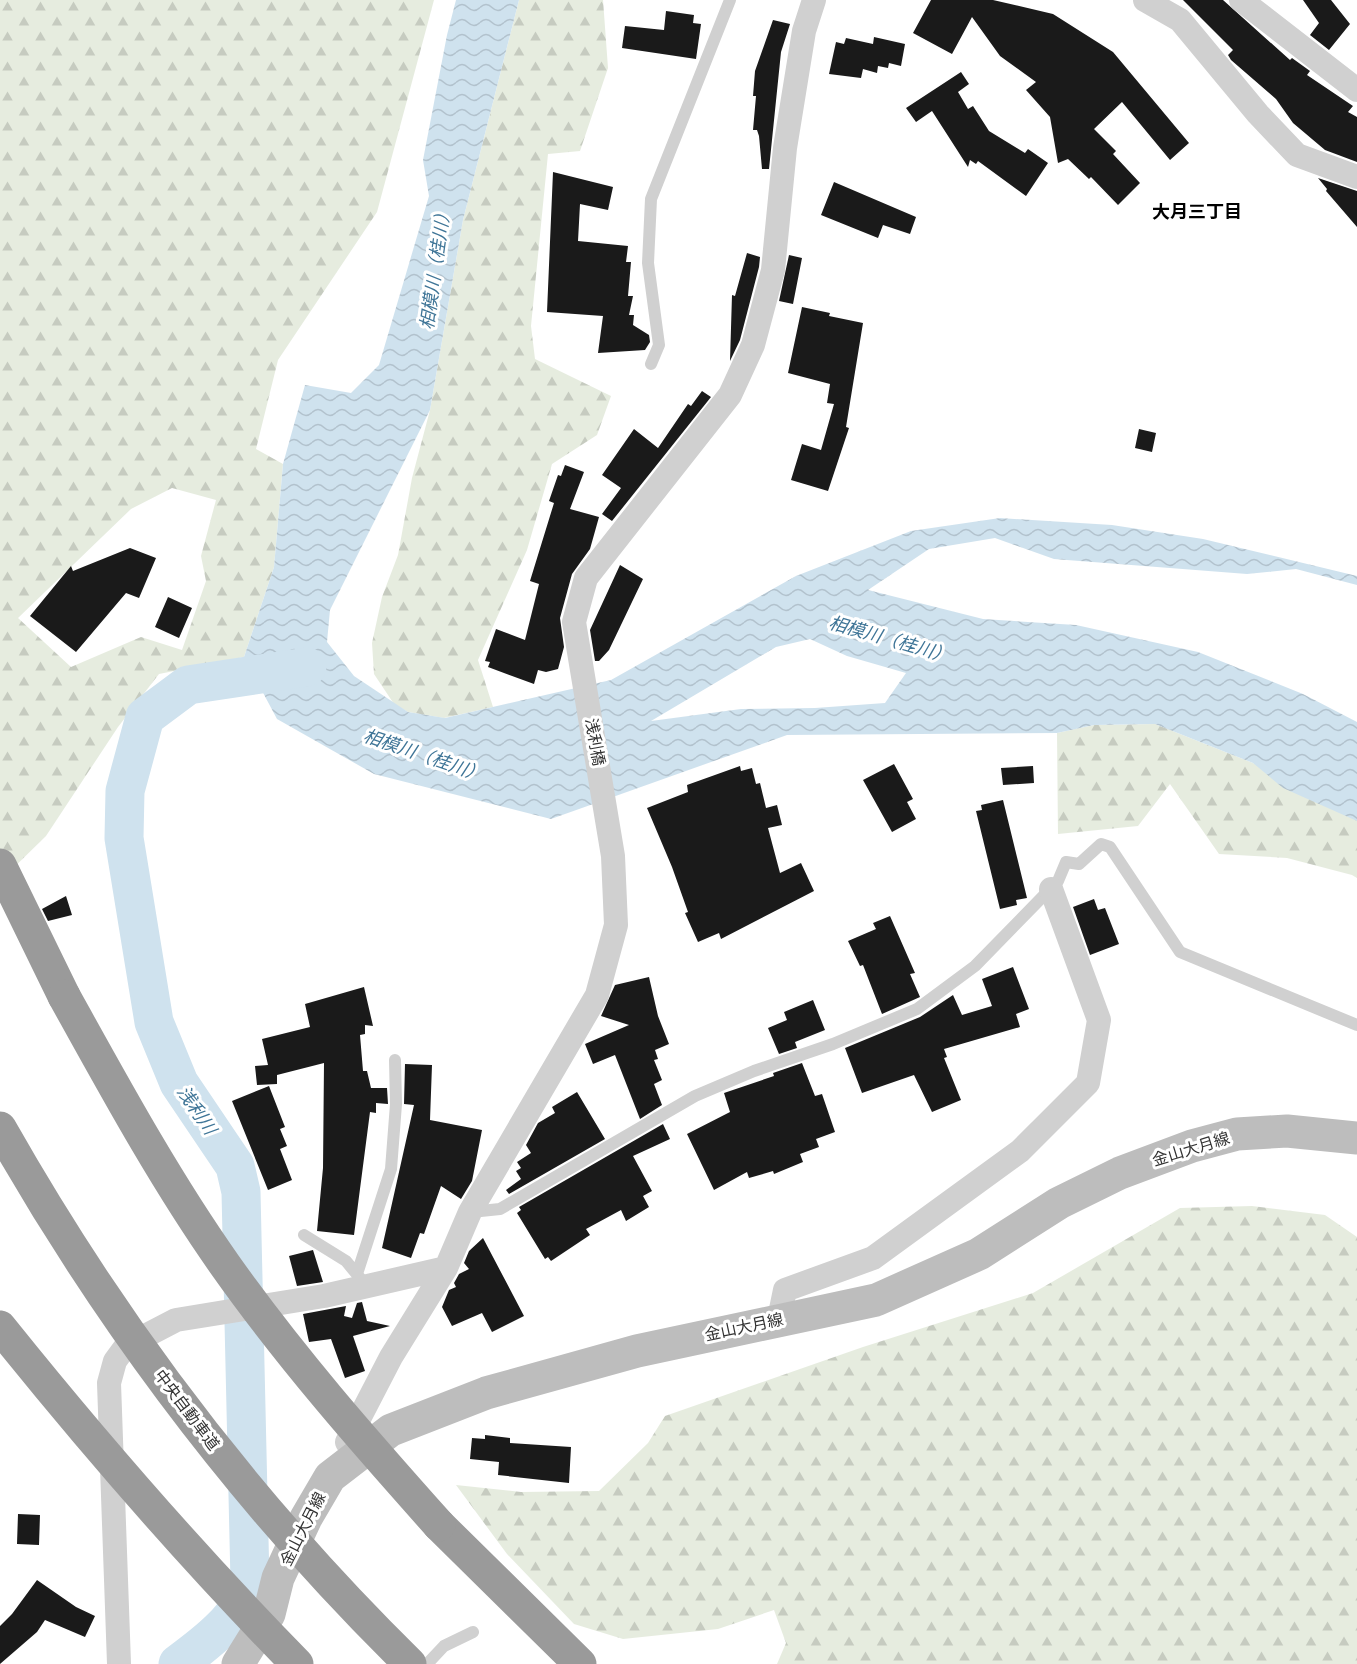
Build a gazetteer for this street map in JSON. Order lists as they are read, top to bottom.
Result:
{
  "streets": {
    "highway": ["中央自動車道"],
    "main road": ["金山大月線"],
    "street": ["浅利橋"]
  },
  "crossings": [
    ["浅利橋", "金山大月線"]
  ],
  "districts": ["大月三丁目"],
  "water": ["相模川（桂川）", "浅利川"]
}
